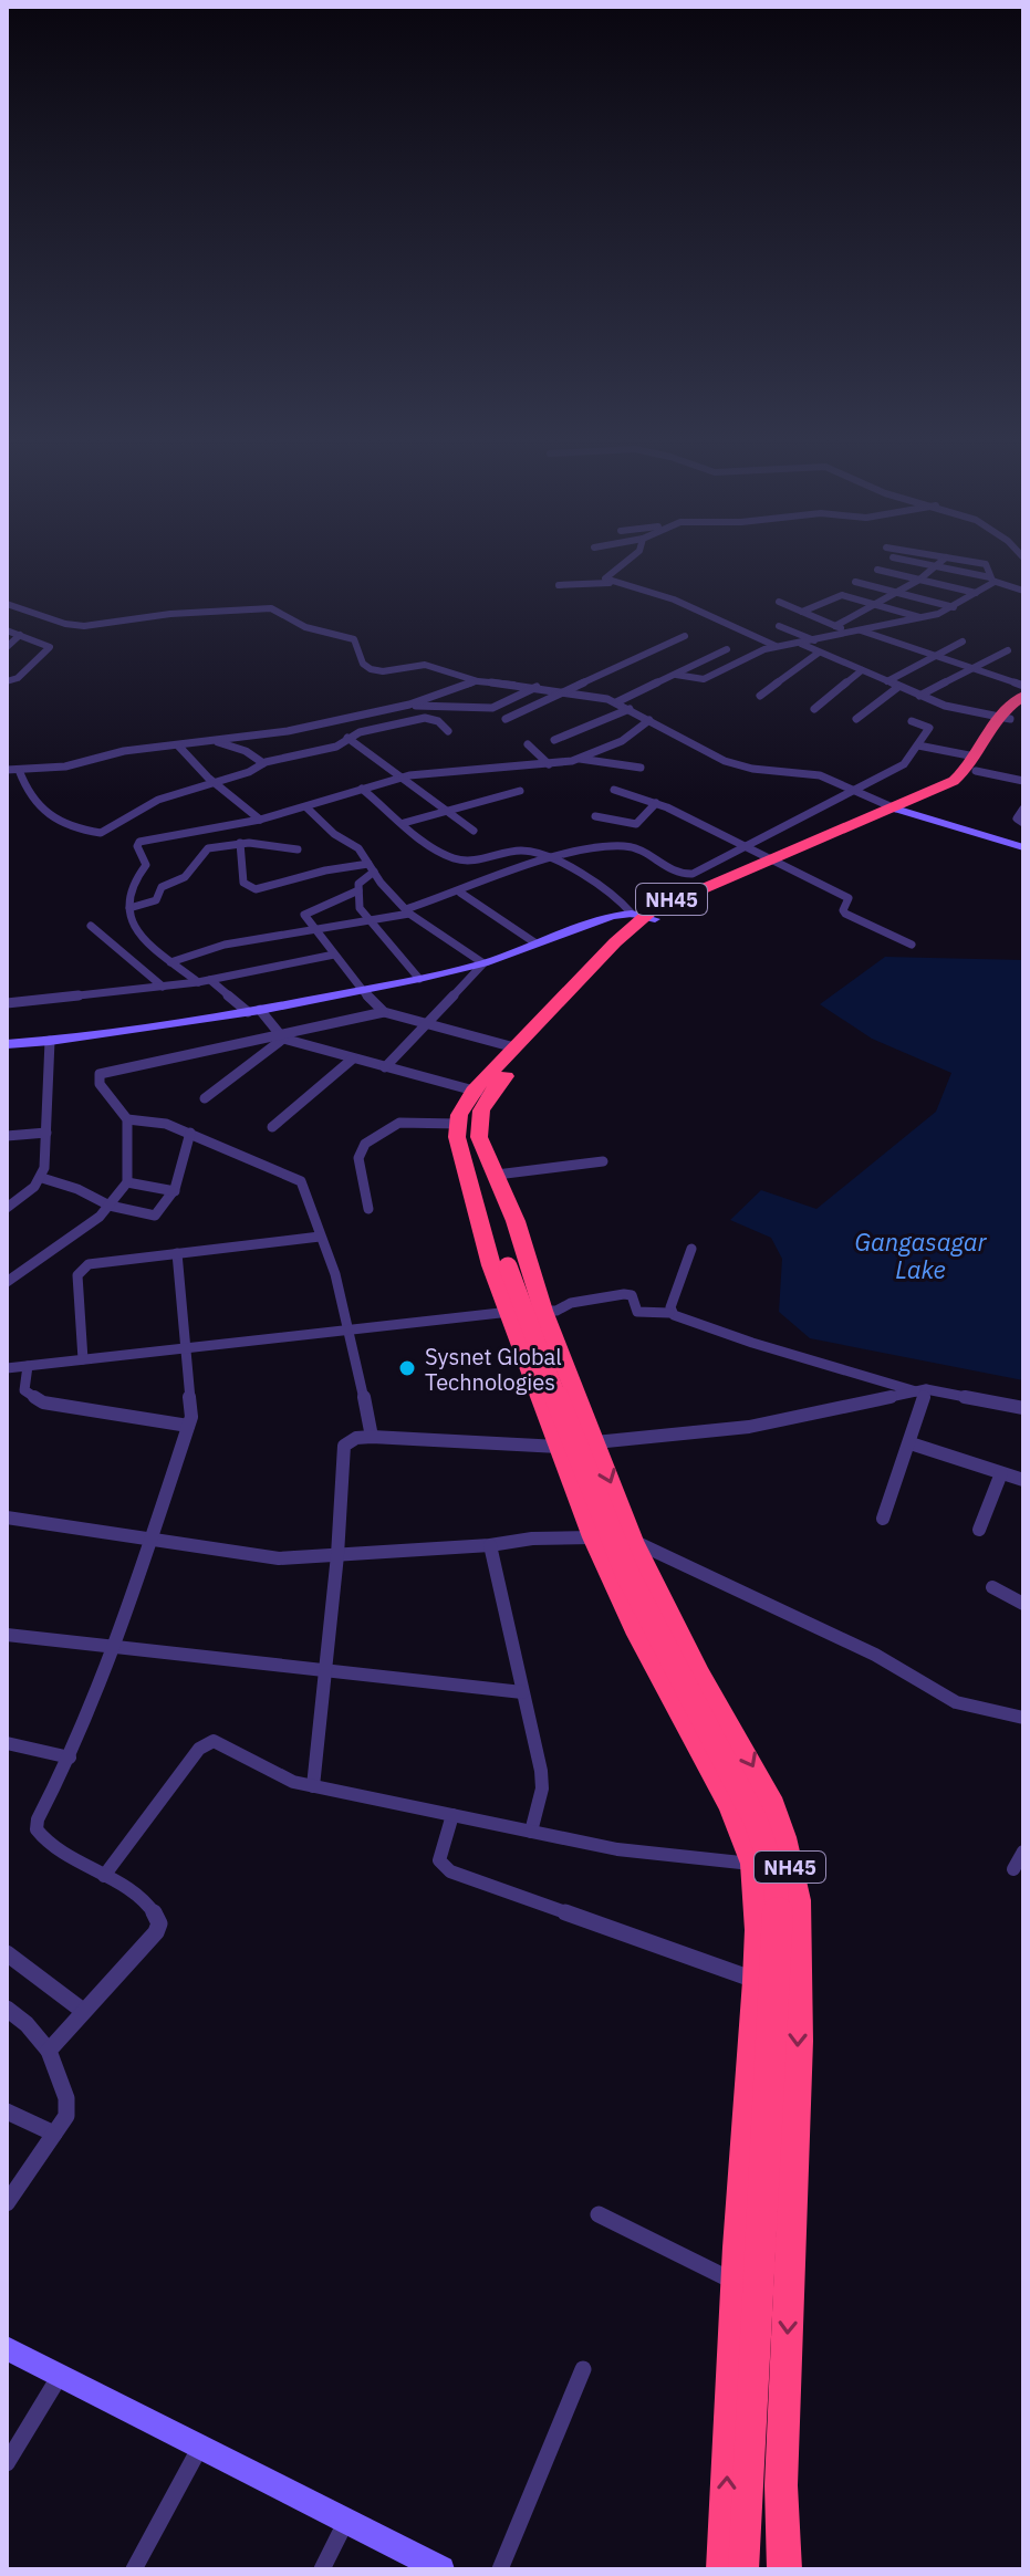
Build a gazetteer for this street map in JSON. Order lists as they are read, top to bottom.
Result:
{
  "streets": {
    "highway": ["NH45"]
  },
  "water": ["Gangasagar Lake"],
  "places": ["Sysnet Global Technologies"]
}
